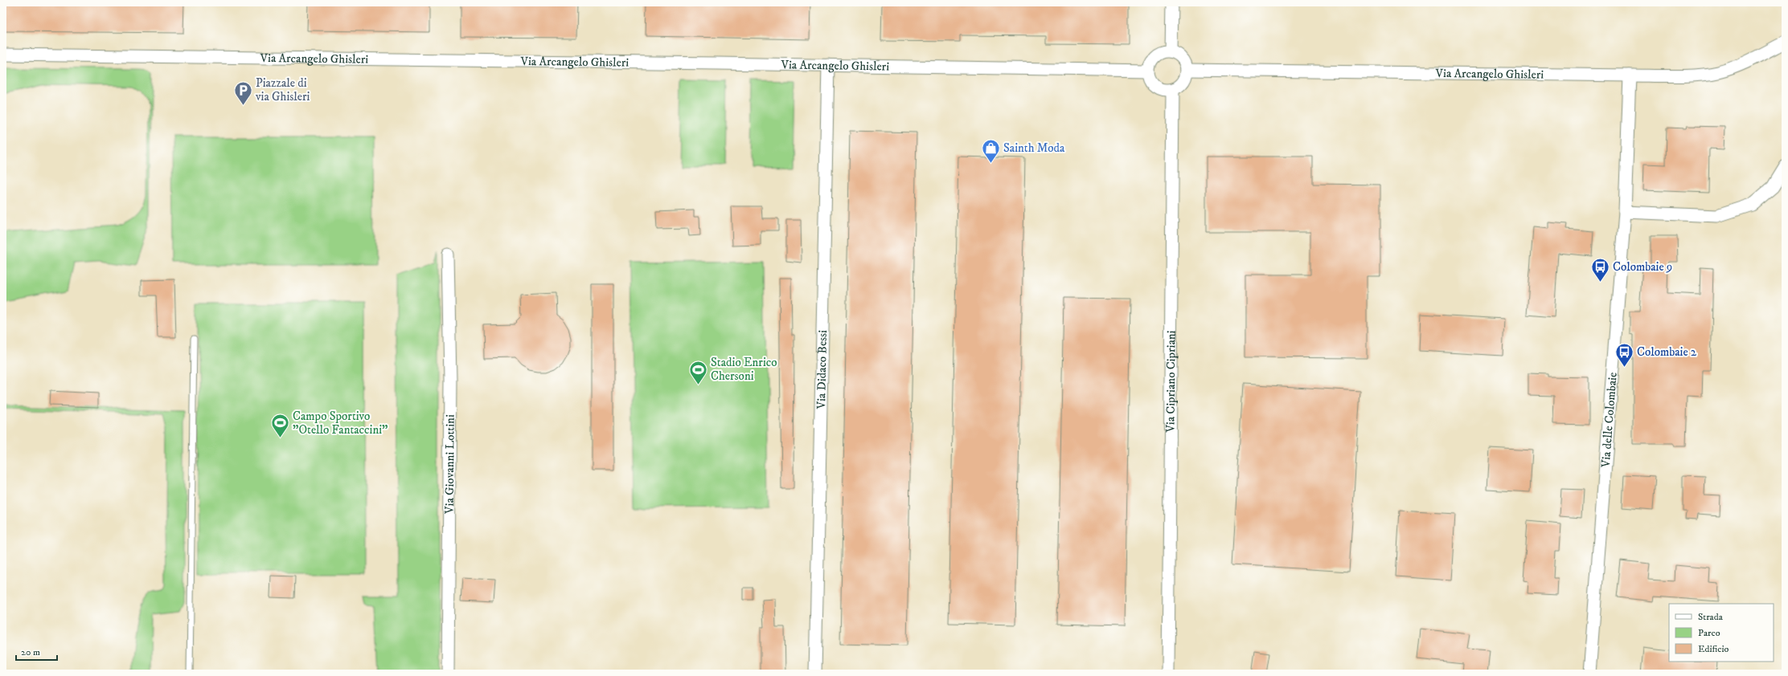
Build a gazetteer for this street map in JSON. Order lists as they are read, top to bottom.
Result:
{
  "streets": {
    "street": [
      "Via Arcangelo Ghisleri",
      "Via Didaco Bessi",
      "Via Cipriano Cipriani",
      "Via delle Colombaie",
      "Via Giovanni Lottini"
    ]
  },
  "crossings": [
    ["Via Arcangelo Ghisleri", "Via Didaco Bessi"],
    ["Via Arcangelo Ghisleri", "Via Cipriano Cipriani"],
    ["Via Arcangelo Ghisleri", "Via delle Colombaie"]
  ],
  "places": {
    "parking": ["Piazzale di via Ghisleri"],
    "shop": ["Sainth Moda"],
    "bus stop": ["Colombaie 9", "Colombaie 2"],
    "sports": ["Stadio Enrico Chersoni", "Campo Sportivo \"Otello Fantaccini\""]
  },
  "legend": ["Strada", "Parco", "Edificio"],
  "scale_bar": "20 m"
}
